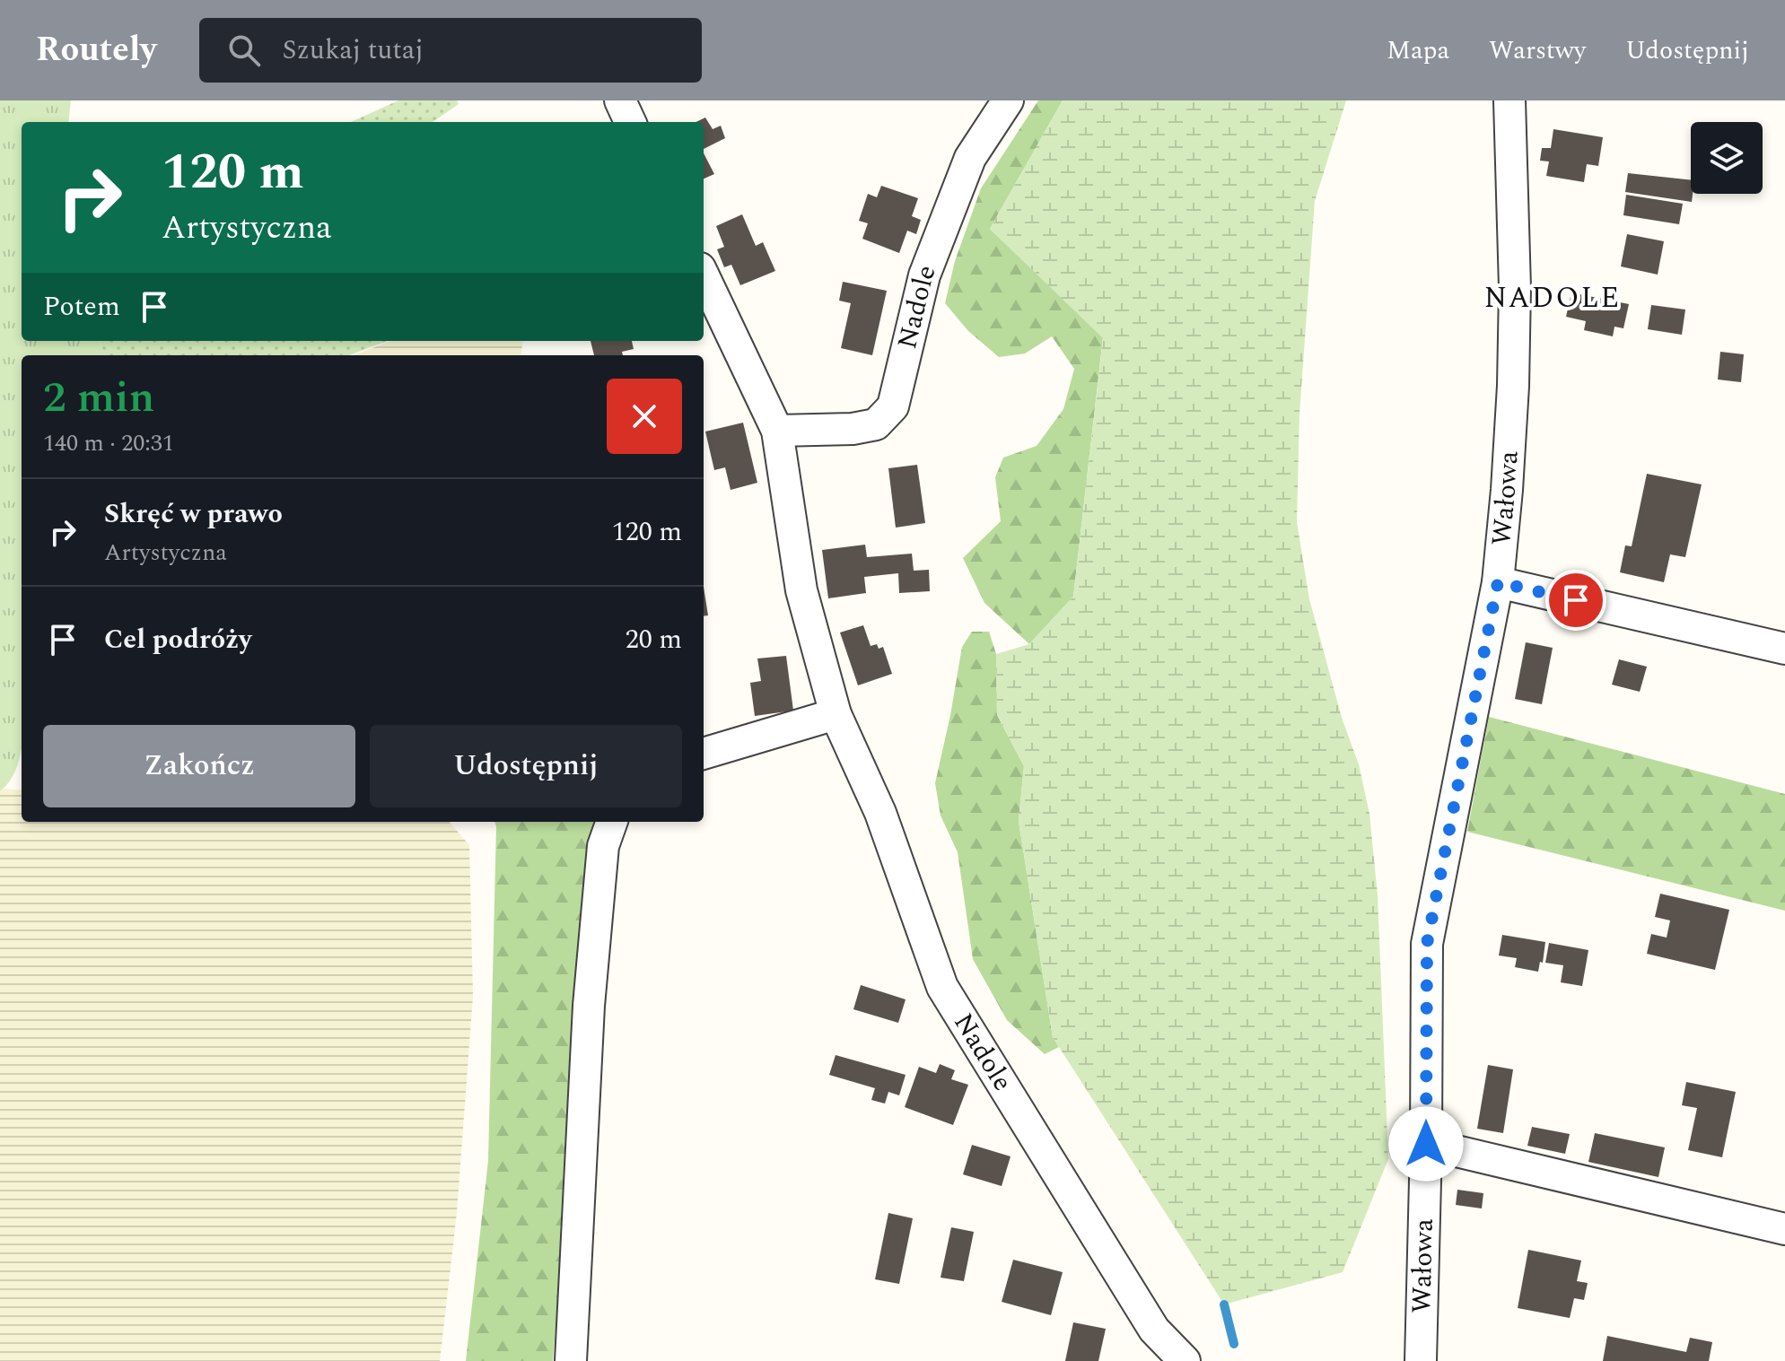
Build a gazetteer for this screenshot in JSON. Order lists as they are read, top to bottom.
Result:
{
  "streets": {
    "street": ["Nadole", "Wałowa"]
  },
  "districts": ["NADOLE"],
  "page": {
    "header": "Routely",
    "search": "Szukaj tutaj",
    "nav": ["Mapa", "Warstwy", "Udostępnij"],
    "turn": ["120 m", "Artystyczna"],
    "then": "Potem",
    "heading": ["2 min", "140 m · 20:31"],
    "list": [
      {
        "name": "Skręć w prawo",
        "note": "Artystyczna",
        "value": "120 m"
      },
      {
        "name": "Cel podróży",
        "value": "20 m"
      }
    ],
    "buttons": ["Zakończ", "Udostępnij"]
  }
}
